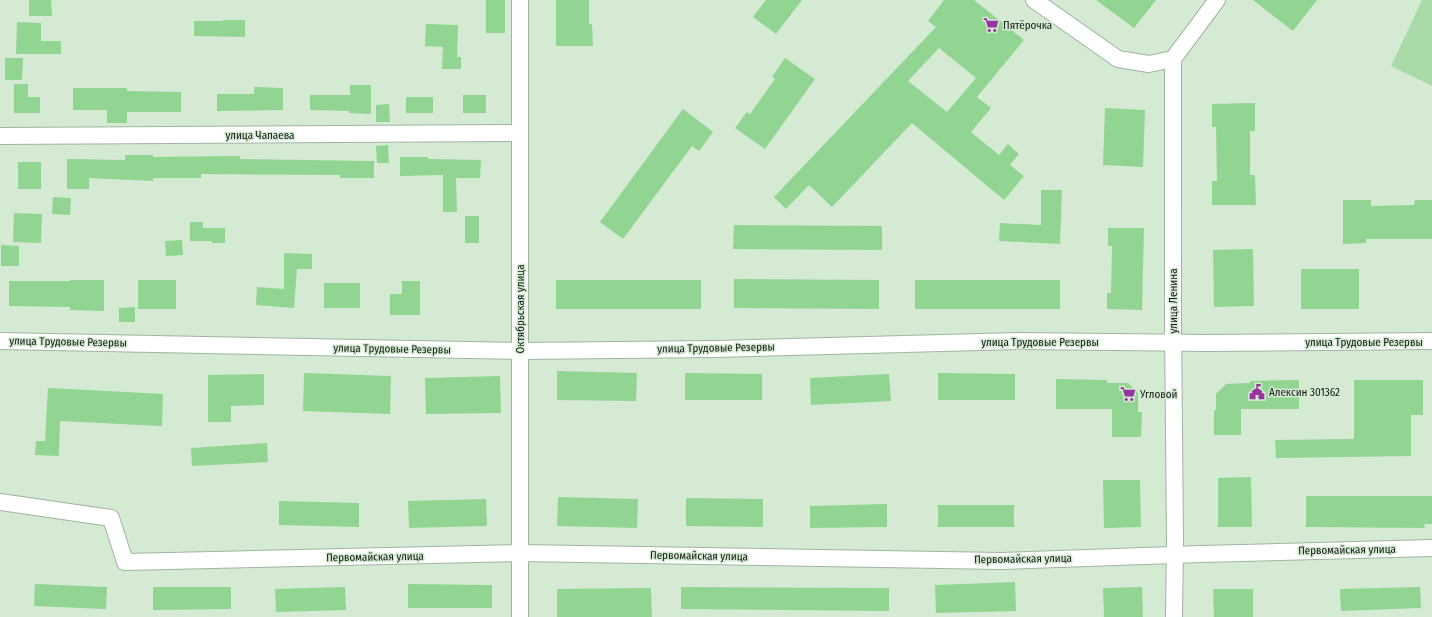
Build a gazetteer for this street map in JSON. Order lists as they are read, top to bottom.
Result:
{
  "streets": {
    "street": [
      "улица Чапаева",
      "улица Ленина",
      "Октябрьская улица",
      "улица Трудовые Резервы",
      "Первомайская улица"
    ]
  },
  "crossings": [
    ["улица Чапаева", "Октябрьская улица"],
    ["улица Ленина", "улица Трудовые Резервы"],
    ["улица Ленина", "Первомайская улица"],
    ["Октябрьская улица", "улица Трудовые Резервы"],
    ["Октябрьская улица", "Первомайская улица"]
  ],
  "places": {
    "supermarket": ["Пятёрочка", "Угловой"],
    "public building": ["Алексин 301362"]
  }
}
